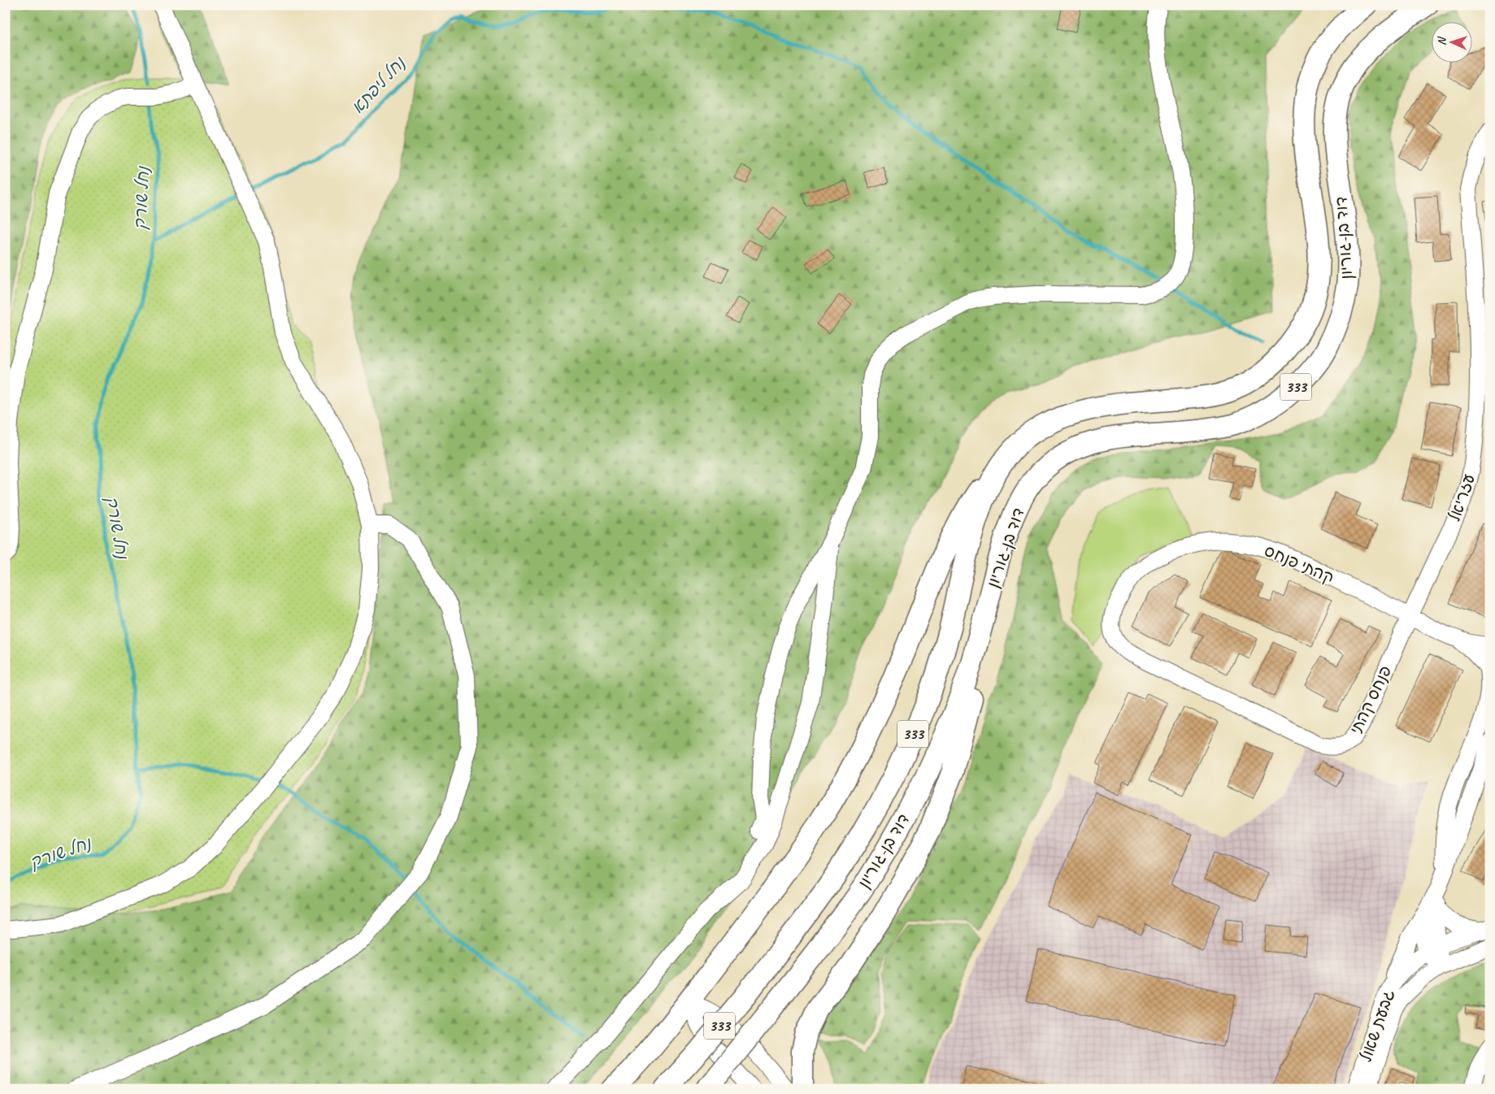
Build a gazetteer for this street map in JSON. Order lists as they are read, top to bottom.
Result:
{
  "streets": {
    "main road": ["דוד בן-גוריון", "333"],
    "street": [
      "עזריאל",
      "קהתי פנחס",
      "פנחס קהתי",
      "גבעת שאול"
    ]
  },
  "crossings": [
    ["עזריאל", "קהתי פנחס"],
    ["עזריאל", "פנחס קהתי"],
    ["קהתי פנחס", "פנחס קהתי"]
  ],
  "water": ["נחל ליפתא", "נחל שורק"],
  "north": "left"
}
